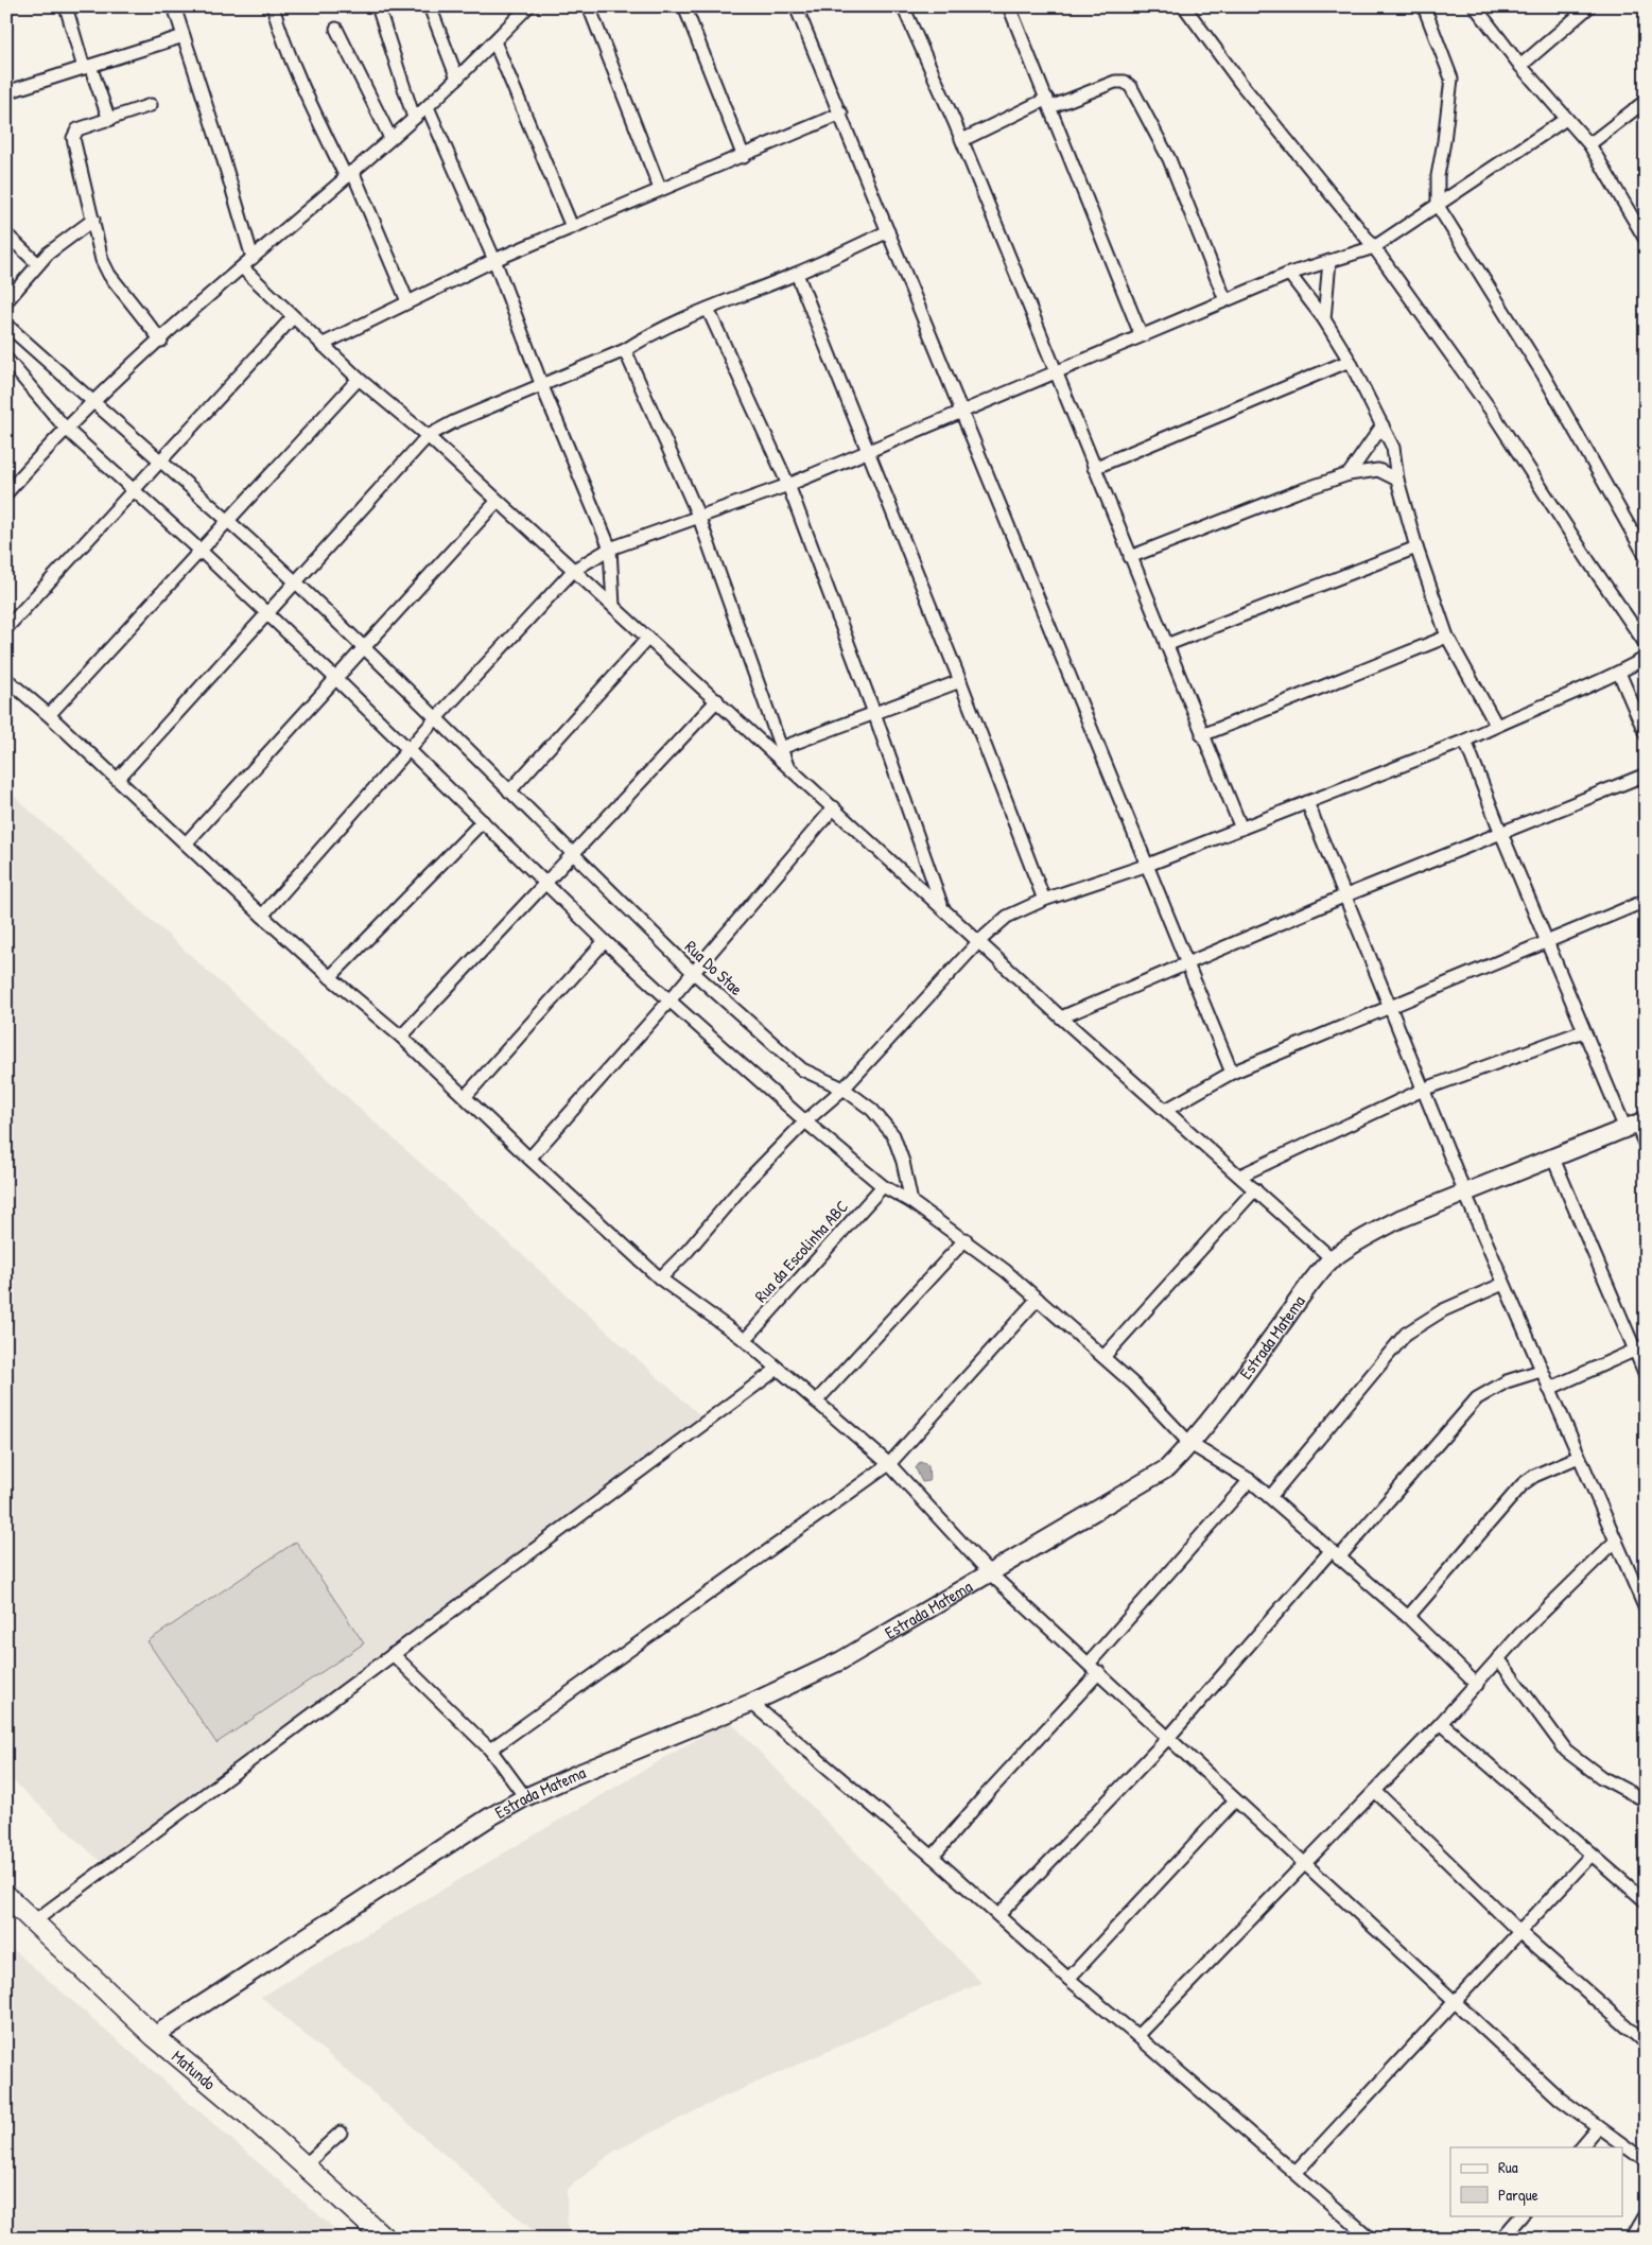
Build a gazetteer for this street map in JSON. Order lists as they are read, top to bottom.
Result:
{
  "streets": {
    "main road": ["Matundo"],
    "street": ["Rua Do Stae", "Rua da Escolinha ABC", "Estrada Matema"]
  },
  "crossings": [
    ["Estrada Matema", "Matundo"]
  ],
  "legend": ["Rua", "Parque"]
}
